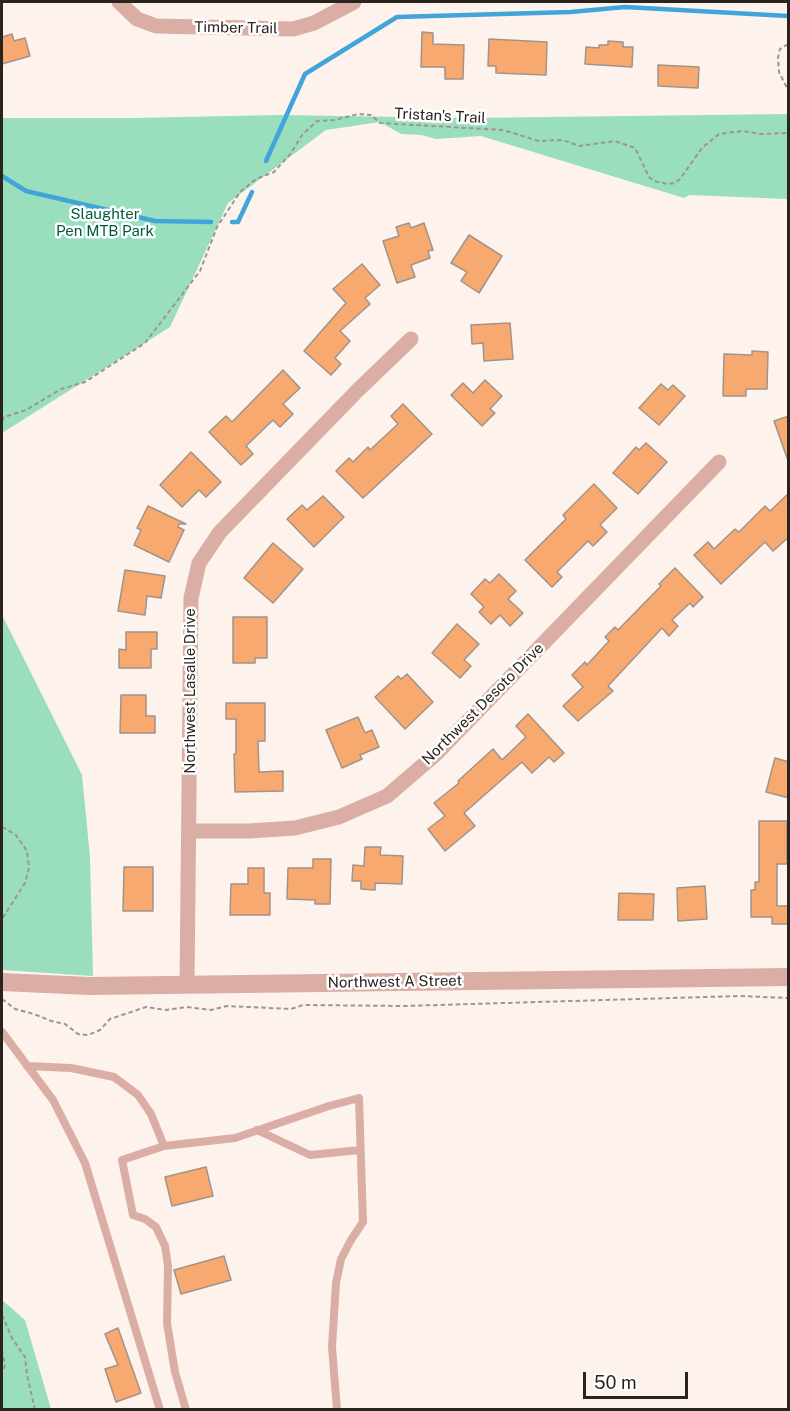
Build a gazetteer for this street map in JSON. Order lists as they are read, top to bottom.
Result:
{
  "streets": {
    "street": [
      "Timber Trail",
      "Northwest Lasalle Drive",
      "Northwest Desoto Drive",
      "Northwest A Street"
    ],
    "path": ["Tristan's Trail"]
  },
  "crossings": [
    ["Northwest Lasalle Drive", "Northwest Desoto Drive"],
    ["Northwest Lasalle Drive", "Northwest A Street"]
  ],
  "parks": ["Slaughter Pen MTB Park"],
  "scale_bar": "50 m"
}
